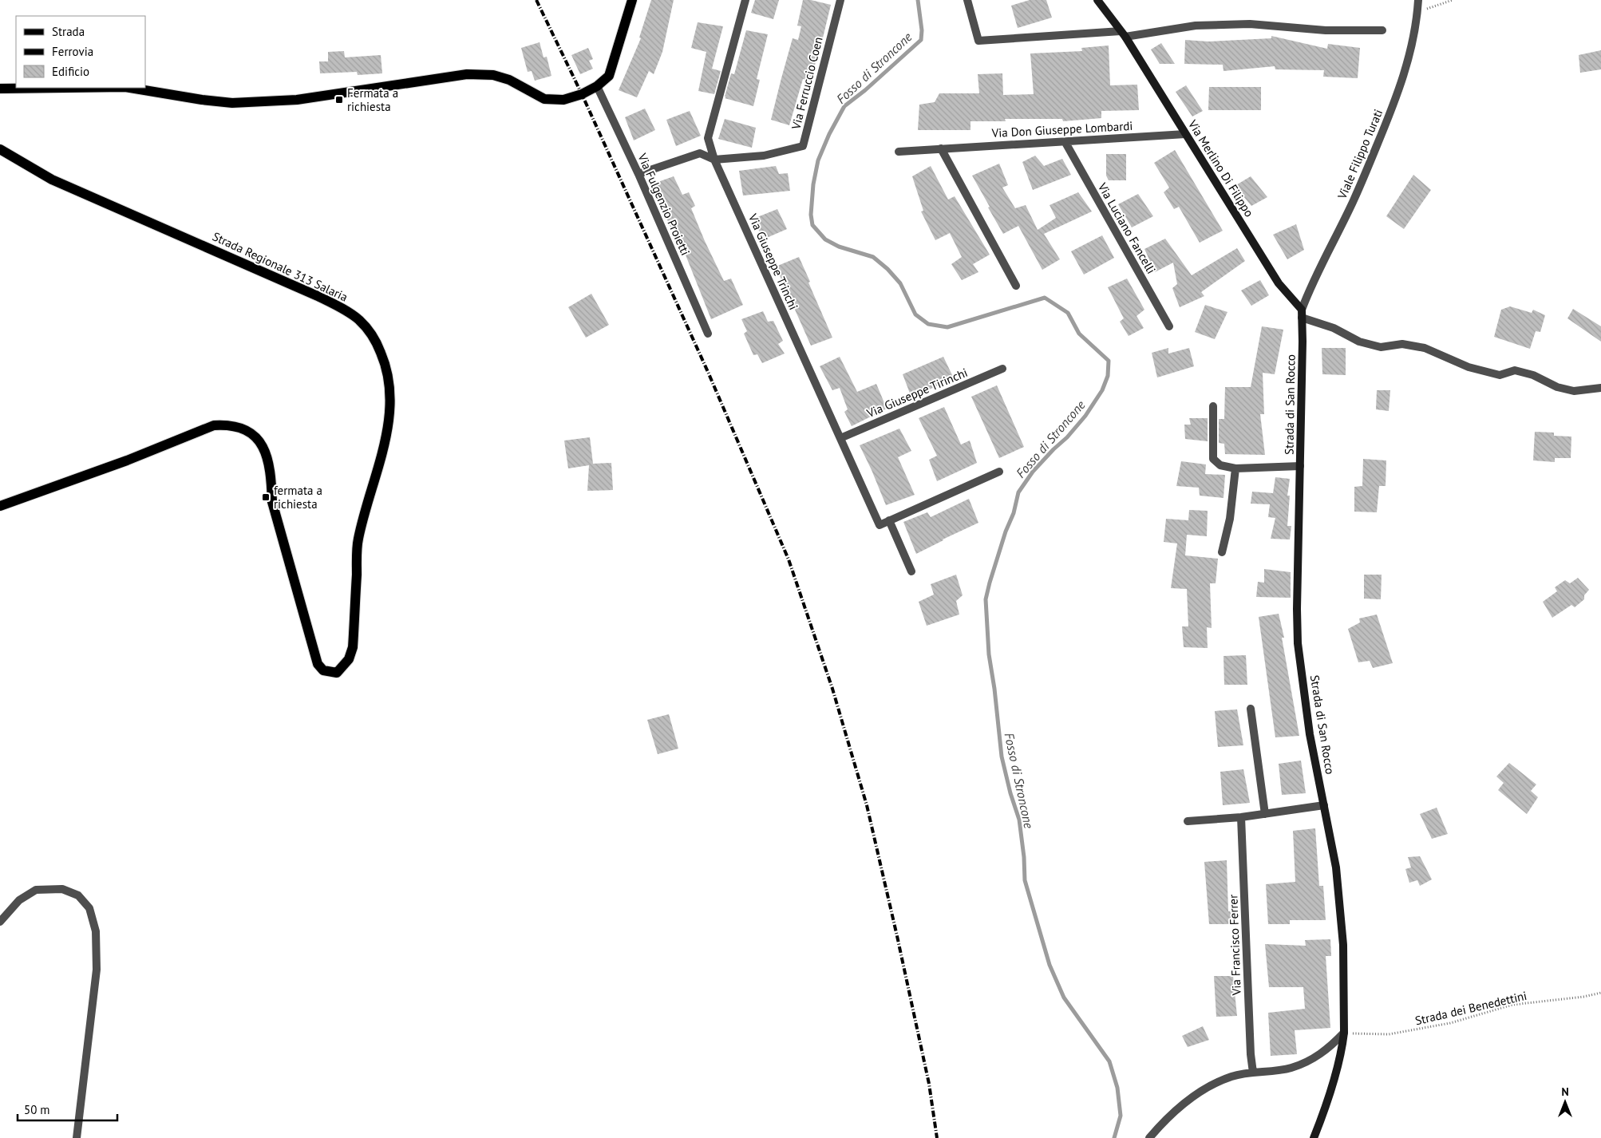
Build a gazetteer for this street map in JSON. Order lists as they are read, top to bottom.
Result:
{
  "streets": {
    "main road": ["Via Merlino Di Filippo", "Strada Regionale 313 Salaria", "Strada di San Rocco"],
    "street": [
      "Via Ferruccio Coen",
      "Via Don Giuseppe Lombardi",
      "Viale Filippo Turati",
      "Via Fulgenzio Proietti",
      "Via Luciano Fancelli",
      "Via Giuseppe Trinchi",
      "Via Giuseppe Tirinchi",
      "Via Francisco Ferrer"
    ],
    "path": ["Strada dei Benedettini"]
  },
  "crossings": [
    ["Via Ferruccio Coen", "Via Fulgenzio Proietti"],
    ["Via Ferruccio Coen", "Via Giuseppe Trinchi"],
    ["Via Don Giuseppe Lombardi", "Via Merlino Di Filippo"],
    ["Via Don Giuseppe Lombardi", "Via Luciano Fancelli"],
    ["Viale Filippo Turati", "Via Merlino Di Filippo"],
    ["Viale Filippo Turati", "Strada di San Rocco"],
    ["Via Merlino Di Filippo", "Strada di San Rocco"],
    ["Via Giuseppe Trinchi", "Via Giuseppe Tirinchi"],
    ["Strada di San Rocco", "Strada dei Benedettini"]
  ],
  "water": ["Fosso di Stroncone"],
  "places": {
    "transit": ["Fermata a richiesta", "fermata a richiesta"]
  },
  "legend": ["Strada", "Ferrovia", "Edificio"],
  "scale_bar": "50 m",
  "north": "top"
}
